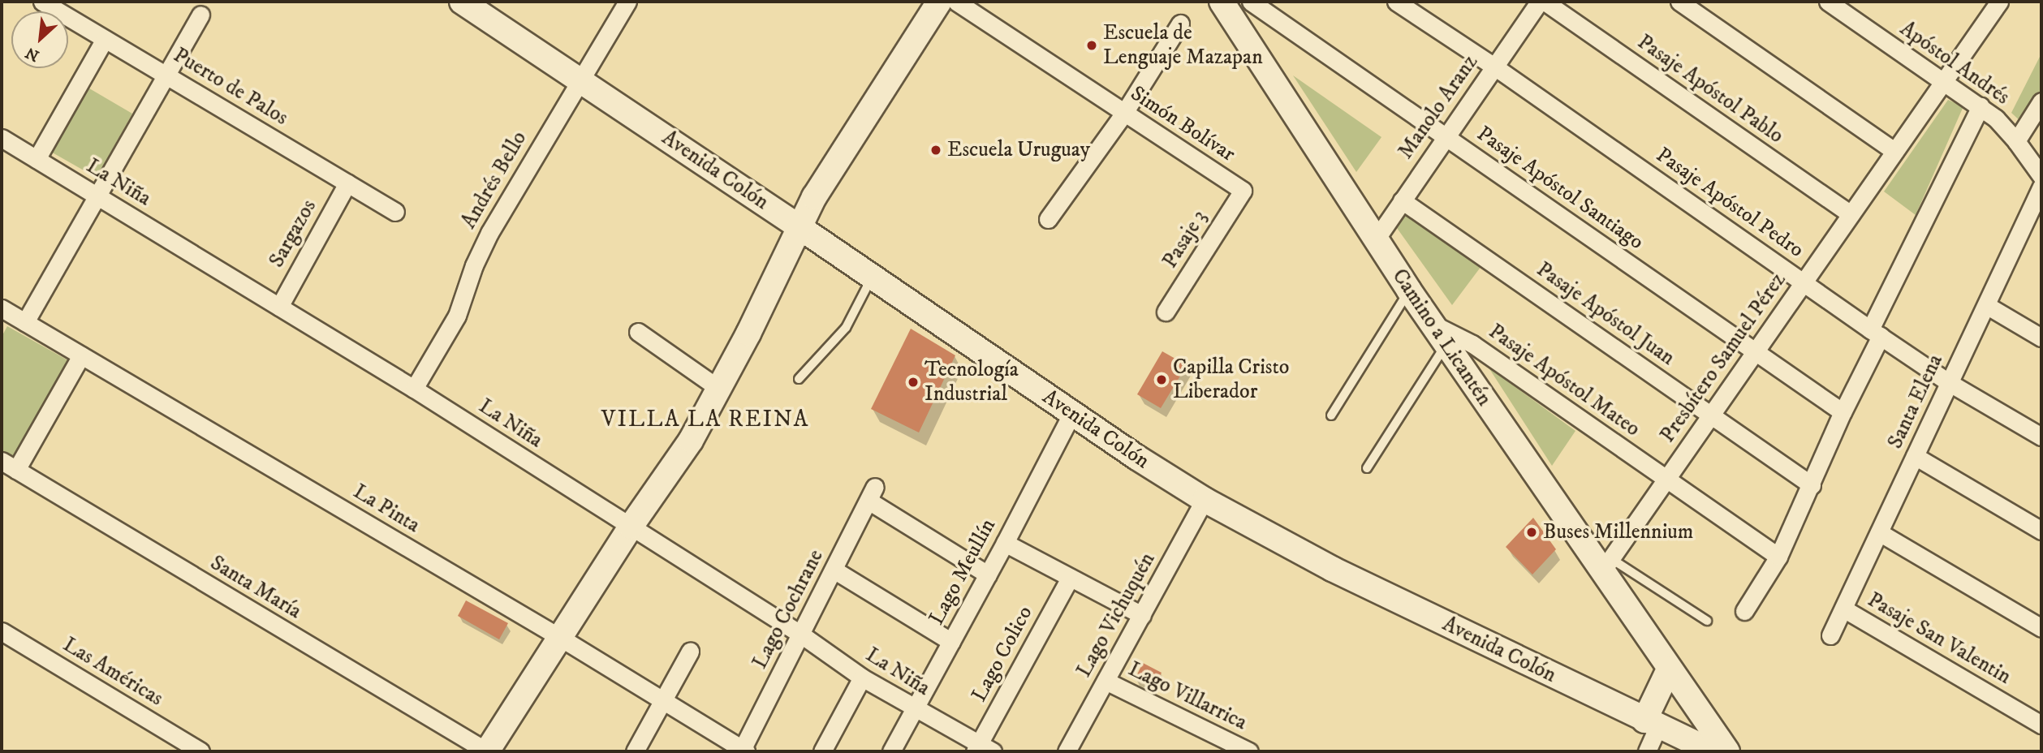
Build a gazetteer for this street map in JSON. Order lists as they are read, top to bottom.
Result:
{
  "streets": {
    "street": [
      "Apóstol Andrés",
      "Puerto de Palos",
      "Pasaje Apóstol Pablo",
      "Manolo Aranz",
      "Simón Bolívar",
      "Avenida Colón",
      "Andrés Bello",
      "La Niña",
      "Pasaje Apóstol Santiago",
      "Pasaje Apóstol Pedro",
      "Sargazos",
      "Pasaje 3",
      "Pasaje Apóstol Juan",
      "Camino a Licantén",
      "Presbítero Samuel Pérez",
      "Pasaje Apóstol Mateo",
      "Santa Elena",
      "La Pinta",
      "Lago Meullín",
      "Santa María",
      "Lago Cochrane",
      "Lago Vichuquén",
      "Pasaje San Valentin",
      "Lago Colico",
      "Las Américas",
      "Lago Villarrica"
    ]
  },
  "crossings": [
    ["Apóstol Andrés", "Presbítero Samuel Pérez"],
    ["Puerto de Palos", "Sargazos"],
    ["Pasaje Apóstol Pablo", "Presbítero Samuel Pérez"],
    ["Manolo Aranz", "Pasaje Apóstol Santiago"],
    ["Manolo Aranz", "Pasaje Apóstol Pedro"],
    ["Manolo Aranz", "Pasaje Apóstol Juan"],
    ["Manolo Aranz", "Camino a Licantén"],
    ["Simón Bolívar", "Pasaje 3"],
    ["Avenida Colón", "Andrés Bello"],
    ["Avenida Colón", "Lago Meullín"],
    ["Avenida Colón", "Lago Vichuquén"],
    ["Andrés Bello", "La Niña"],
    ["La Niña", "Sargazos"],
    ["La Niña", "Lago Meullín"],
    ["La Niña", "Lago Cochrane"],
    ["La Niña", "Lago Colico"],
    ["Pasaje Apóstol Santiago", "Presbítero Samuel Pérez"],
    ["Pasaje Apóstol Pedro", "Presbítero Samuel Pérez"],
    ["Pasaje Apóstol Pedro", "Santa Elena"],
    ["Pasaje Apóstol Juan", "Presbítero Samuel Pérez"],
    ["Camino a Licantén", "Presbítero Samuel Pérez"],
    ["Camino a Licantén", "Pasaje Apóstol Mateo"],
    ["Presbítero Samuel Pérez", "Pasaje Apóstol Mateo"],
    ["Santa Elena", "Pasaje San Valentin"],
    ["La Pinta", "Lago Cochrane"],
    ["Lago Meullín", "Lago Cochrane"],
    ["Lago Vichuquén", "Lago Villarrica"]
  ],
  "districts": ["VILLA LA REINA"],
  "places": [
    "Escuela de Lenguaje Mazapan",
    "Escuela Uruguay",
    "Capilla Cristo Liberador",
    "Tecnología Industrial",
    "Buses Millennium"
  ],
  "north": "bottom left"
}
